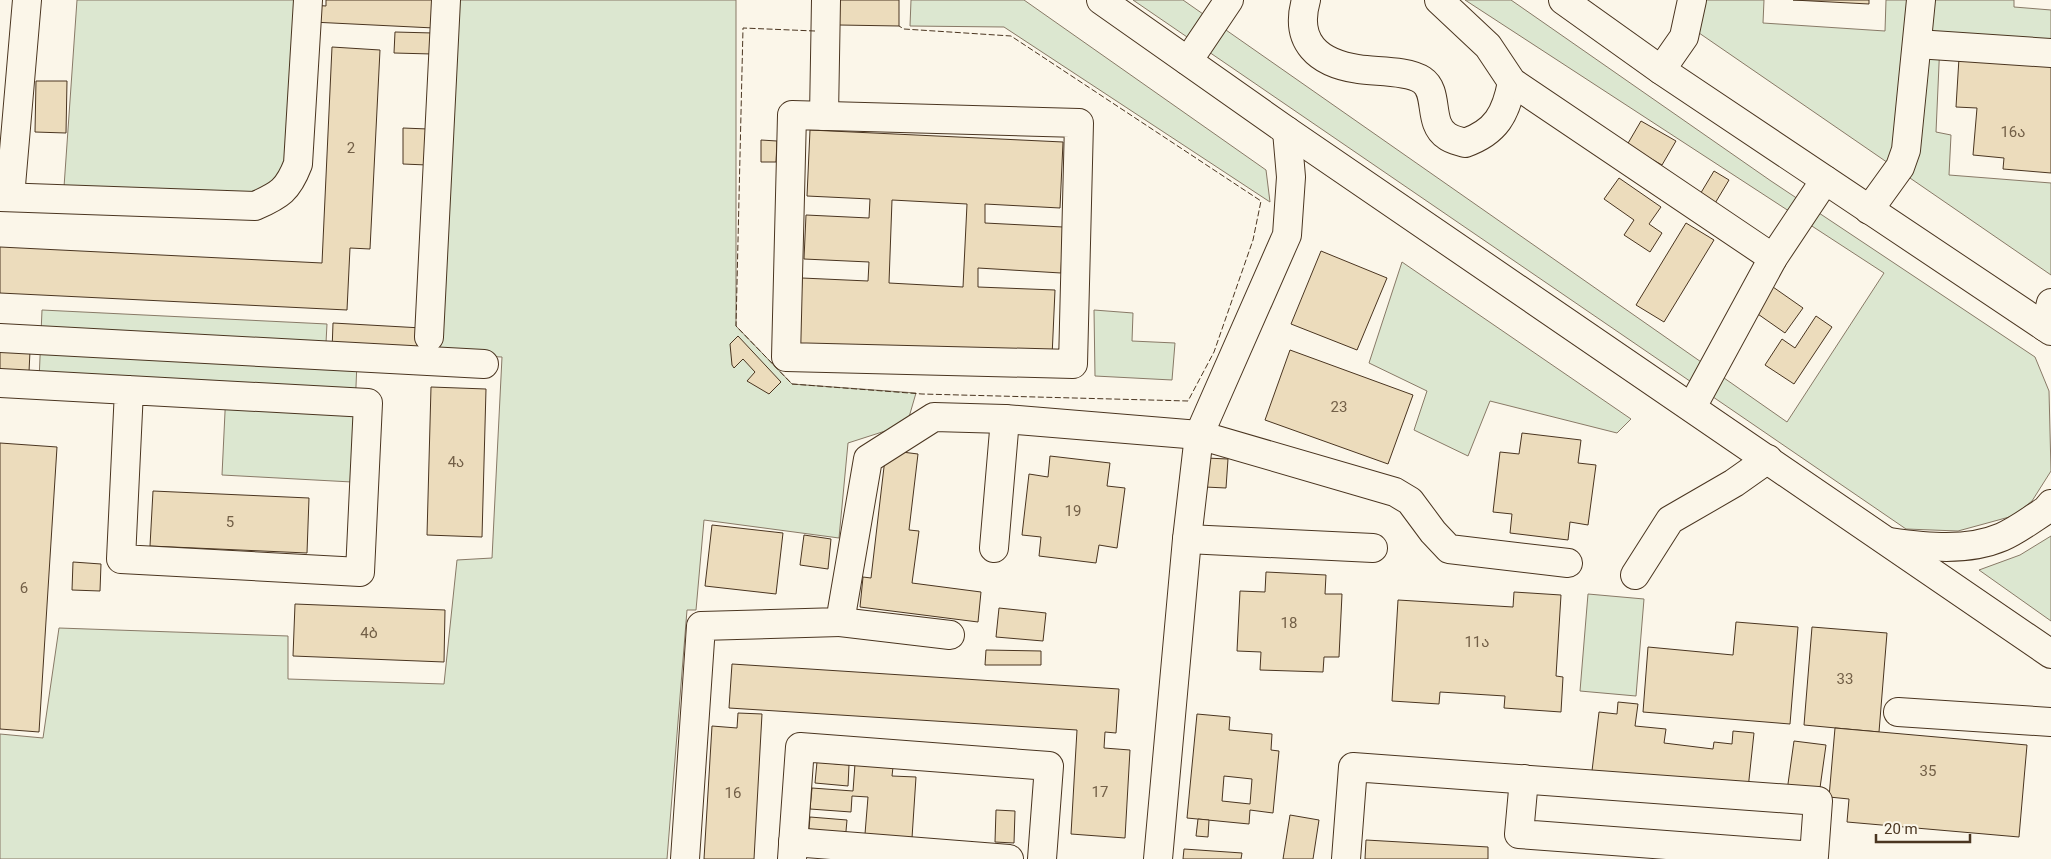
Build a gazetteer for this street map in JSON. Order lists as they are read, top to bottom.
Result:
{
  "house_numbers": [
    "16ა",
    "2",
    "23",
    "4ა",
    "19",
    "5",
    "6",
    "18",
    "4ბ",
    "11ა",
    "33",
    "35",
    "17",
    "16"
  ],
  "scale_bar": "20 m"
}
